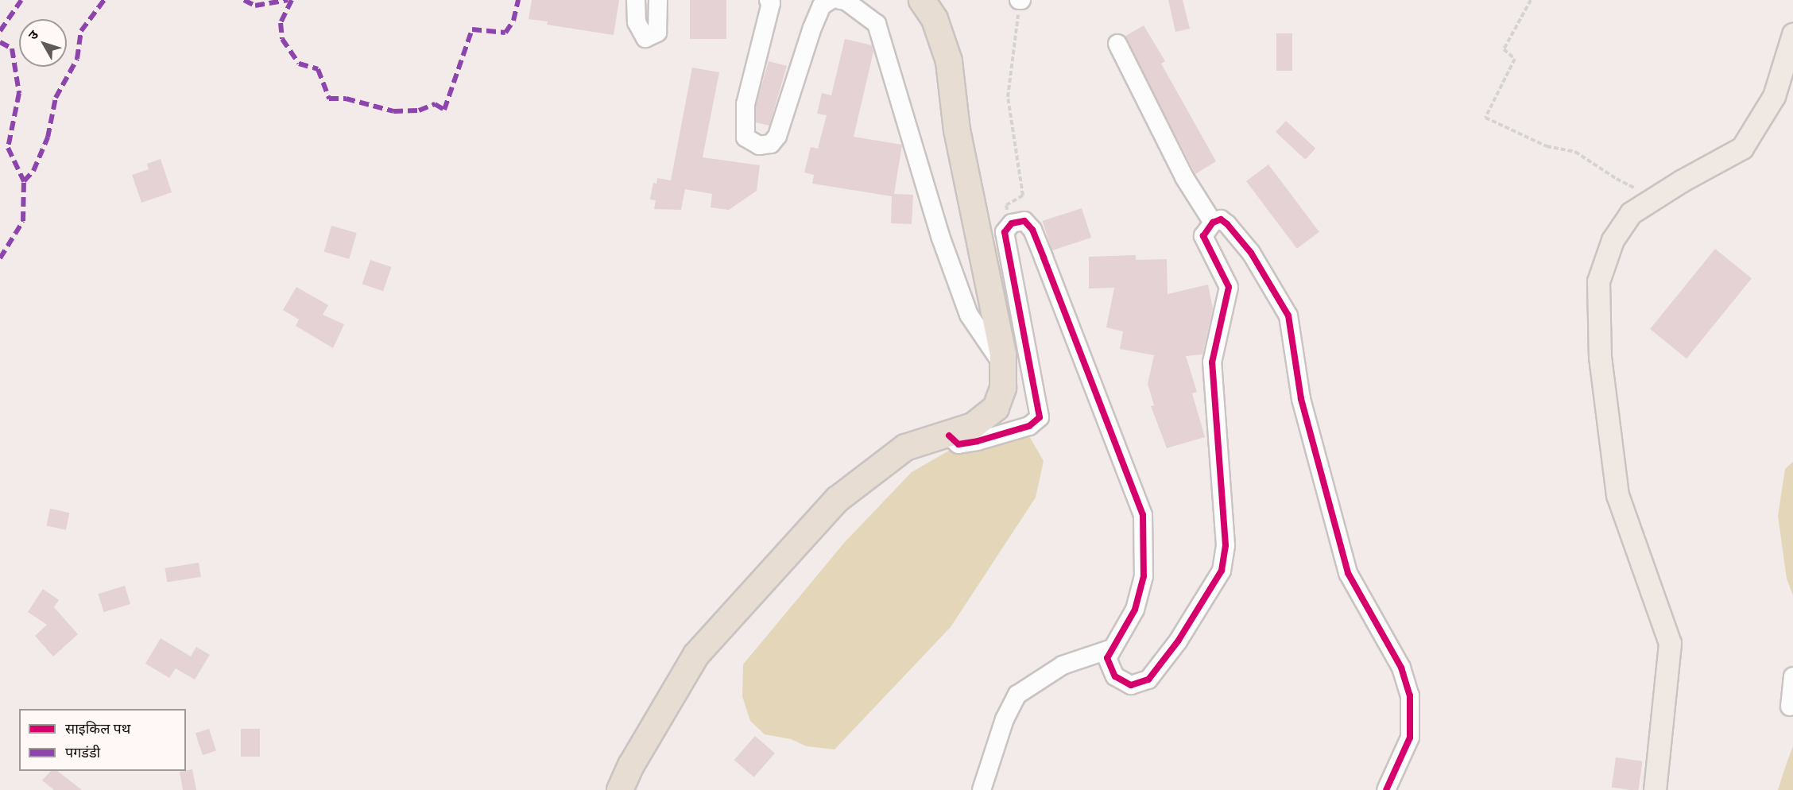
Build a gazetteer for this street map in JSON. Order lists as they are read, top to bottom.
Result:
{
  "legend": ["साइकिल पथ", "पगडंडी"],
  "north": "top left"
}
